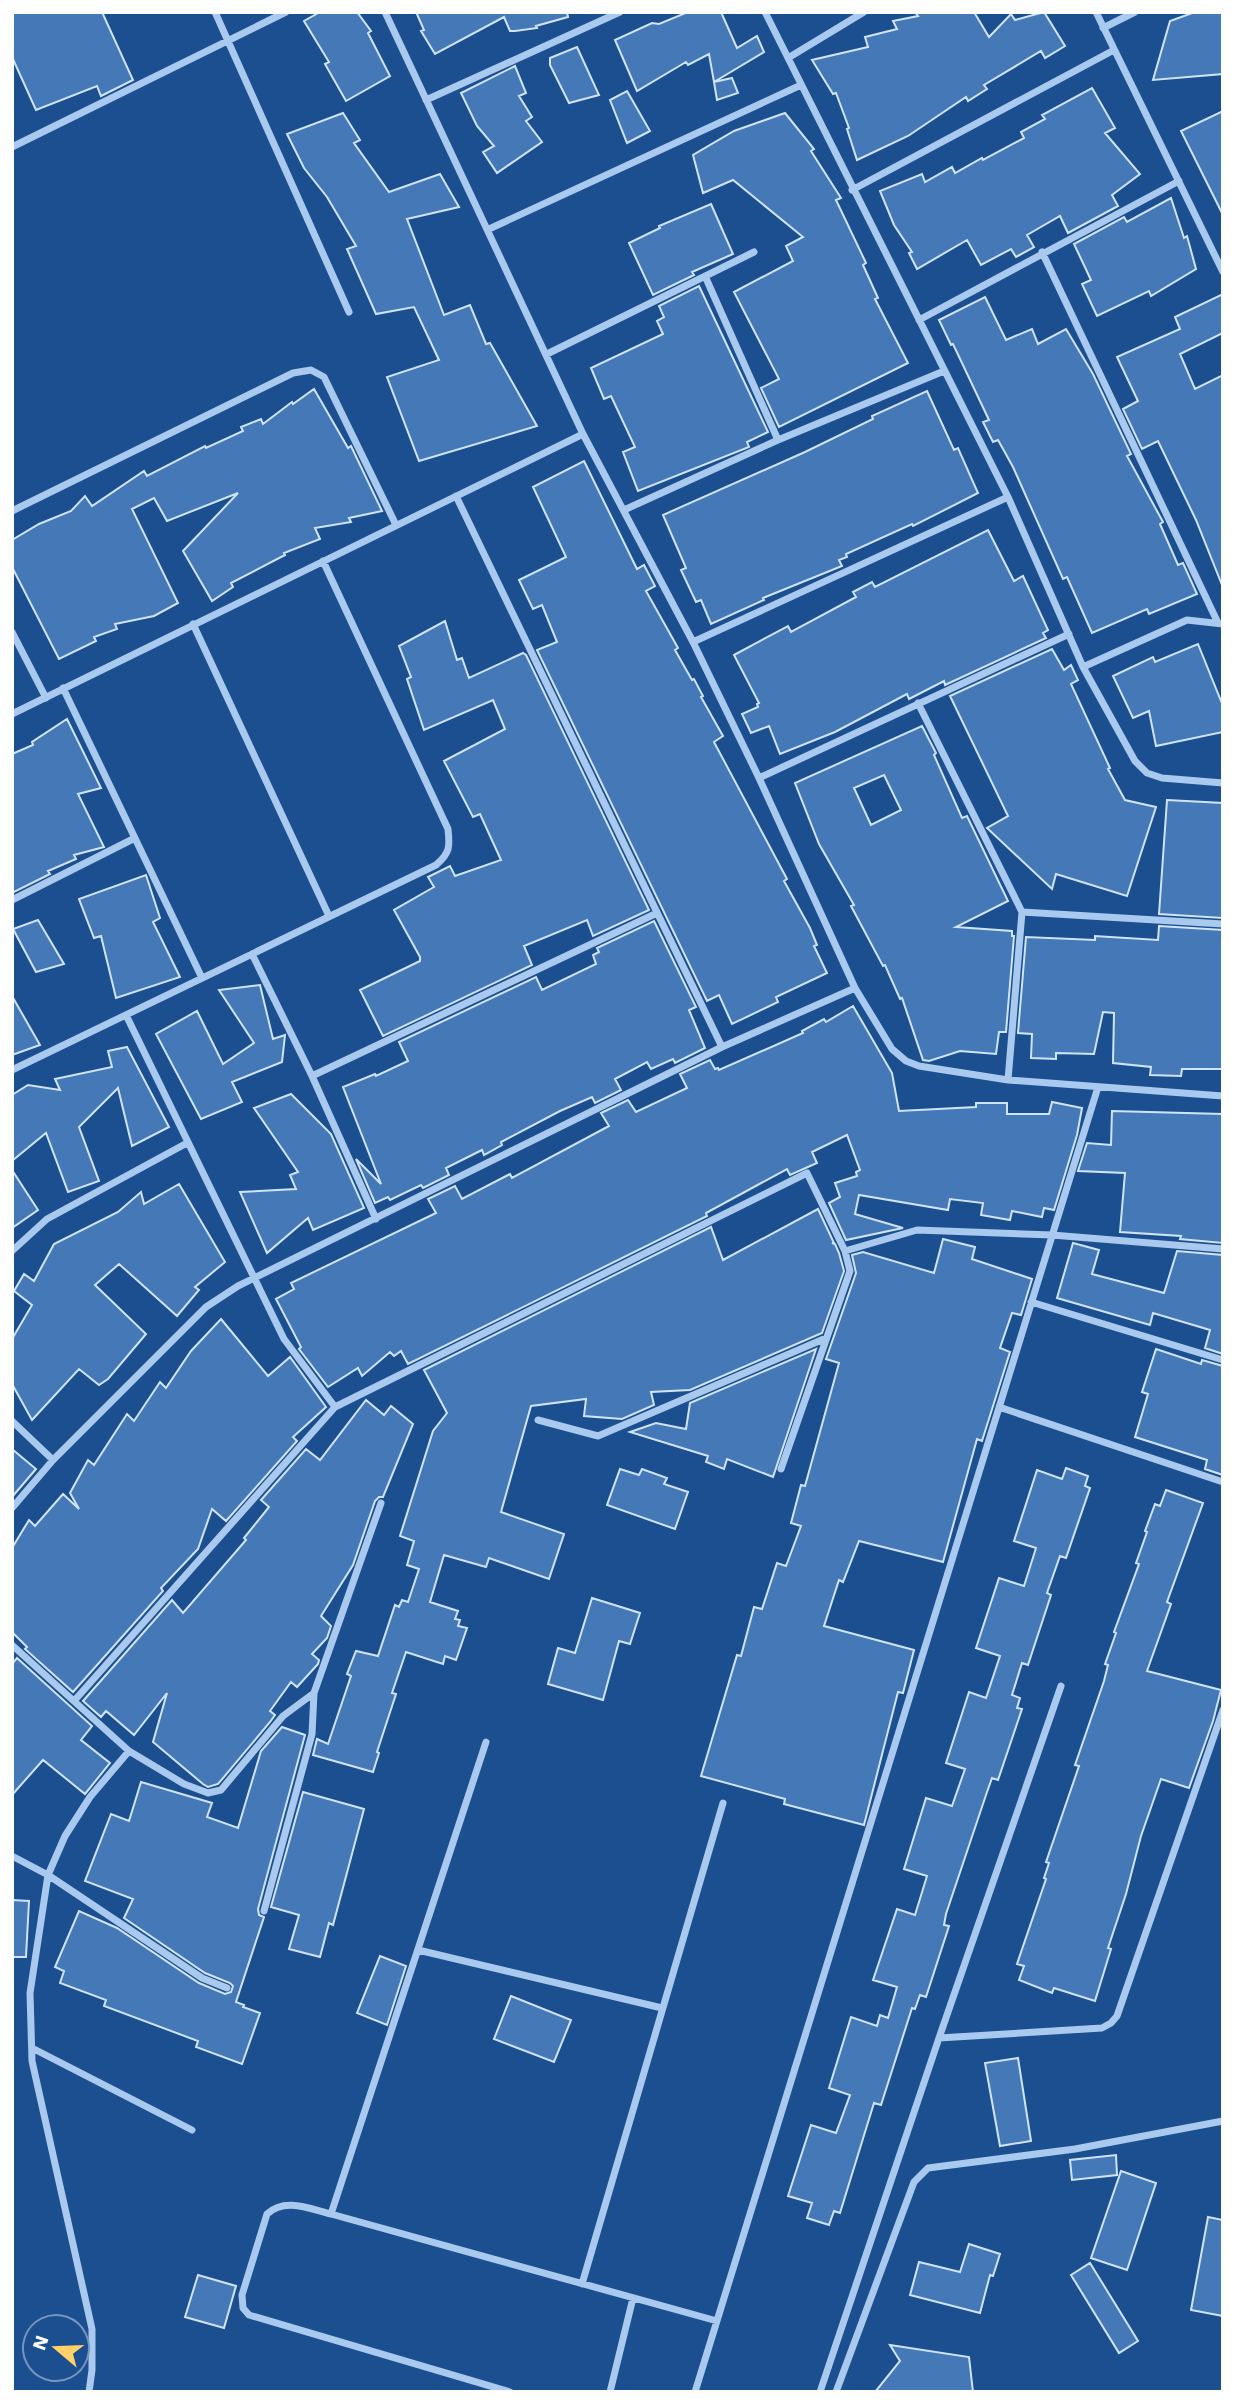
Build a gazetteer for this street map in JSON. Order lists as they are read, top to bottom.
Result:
{
  "north": "left"
}
